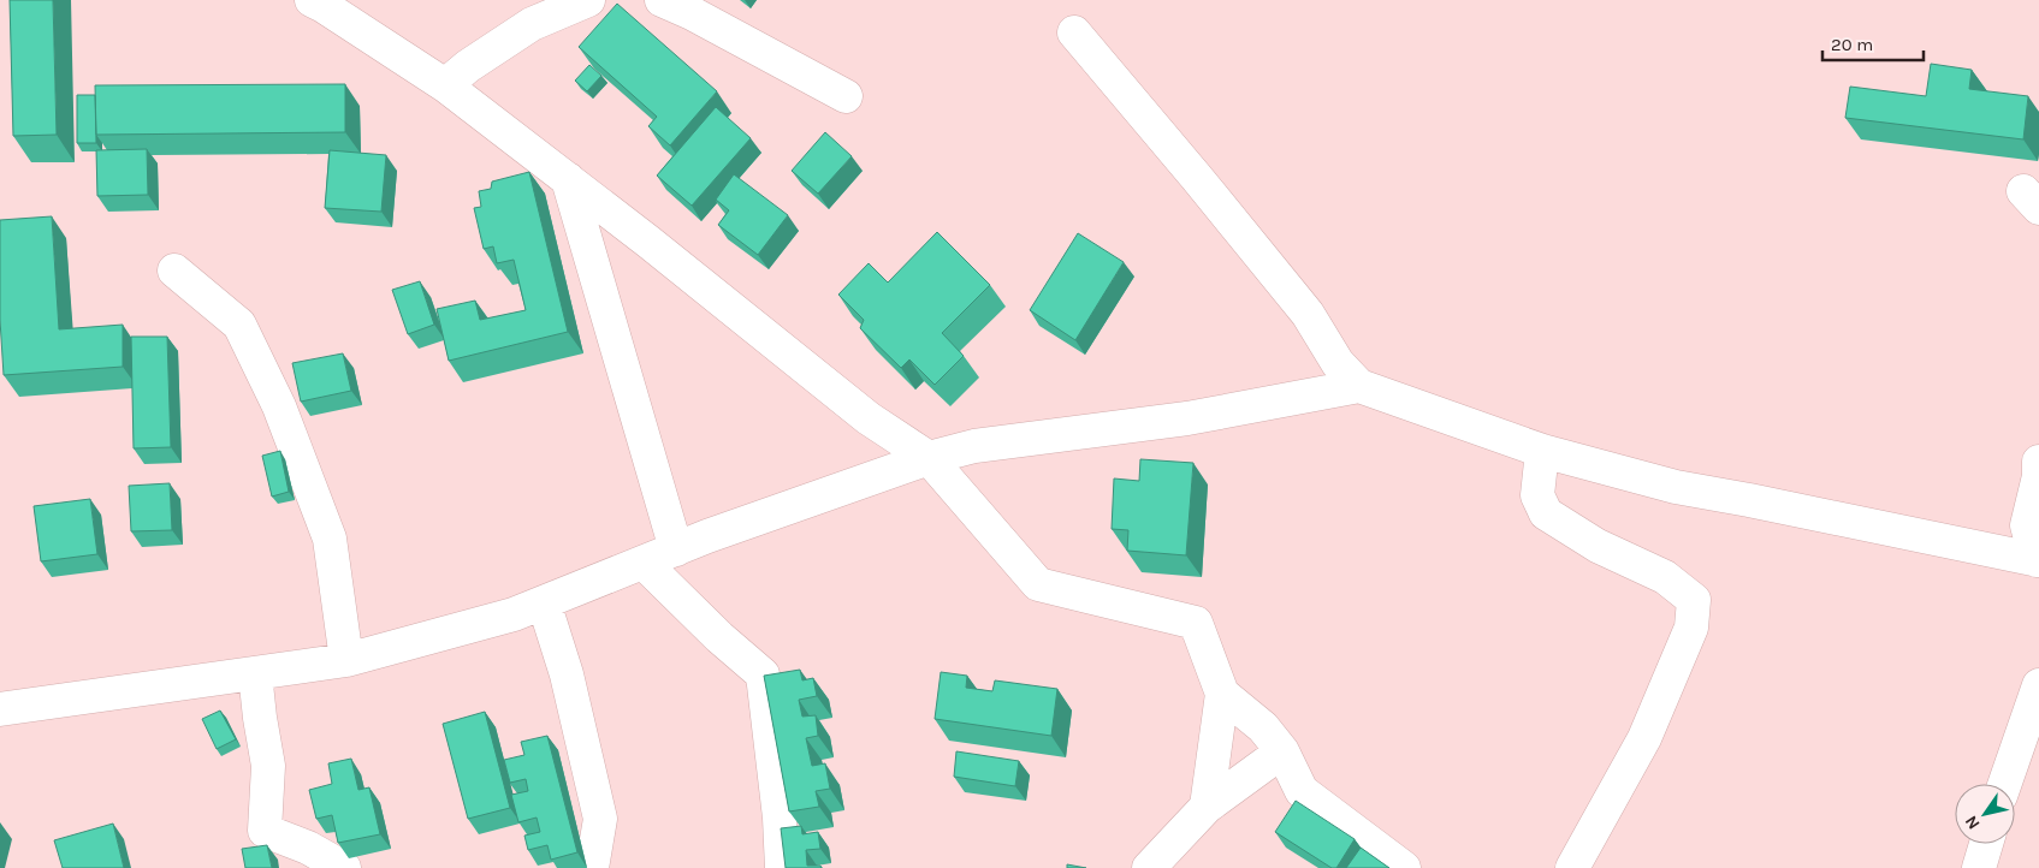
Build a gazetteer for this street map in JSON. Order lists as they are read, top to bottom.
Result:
{
  "scale_bar": "20 m",
  "north": "bottom left"
}
